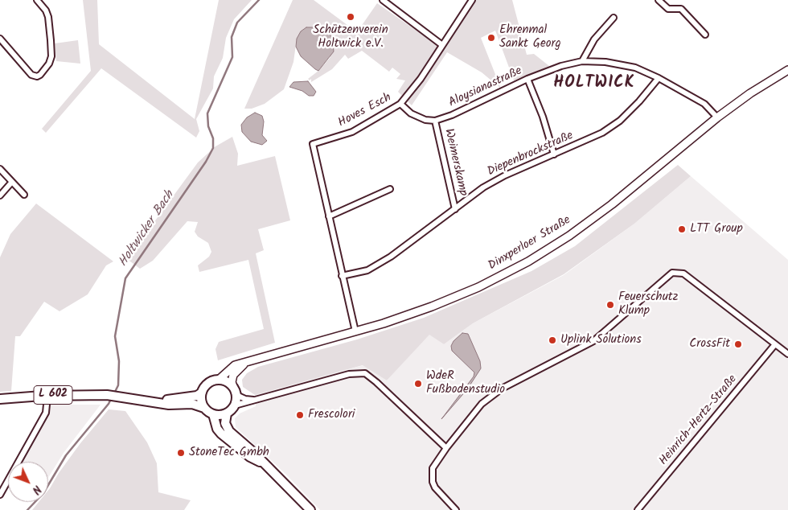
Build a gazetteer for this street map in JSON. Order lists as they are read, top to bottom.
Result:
{
  "streets": {
    "main road": ["Dinxperloer Straße", "L 602"],
    "street": [
      "Aloysianastraße",
      "Hoves Esch",
      "Diepenbrockstraße",
      "Weimerskamp",
      "Heinrich-Hertz-Straße"
    ]
  },
  "crossings": [
    ["Aloysianastraße", "Diepenbrockstraße"],
    ["Aloysianastraße", "Weimerskamp"],
    ["Aloysianastraße", "Dinxperloer Straße"],
    ["Hoves Esch", "Diepenbrockstraße"],
    ["Hoves Esch", "Dinxperloer Straße"],
    ["Diepenbrockstraße", "Weimerskamp"],
    ["Dinxperloer Straße", "L 602"]
  ],
  "districts": ["HOLTWICK"],
  "water": ["Holtwicker Bach"],
  "places": [
    "Schützenverein Holtwick e.V.",
    "Ehrenmal Sankt Georg",
    "LTT Group",
    "Feuerschutz Klump",
    "Uplink Solutions",
    "CrossFit",
    "WdeR Fußbodenstudio",
    "Frescolori",
    "StoneTec Gmbh"
  ],
  "north": "bottom right"
}
